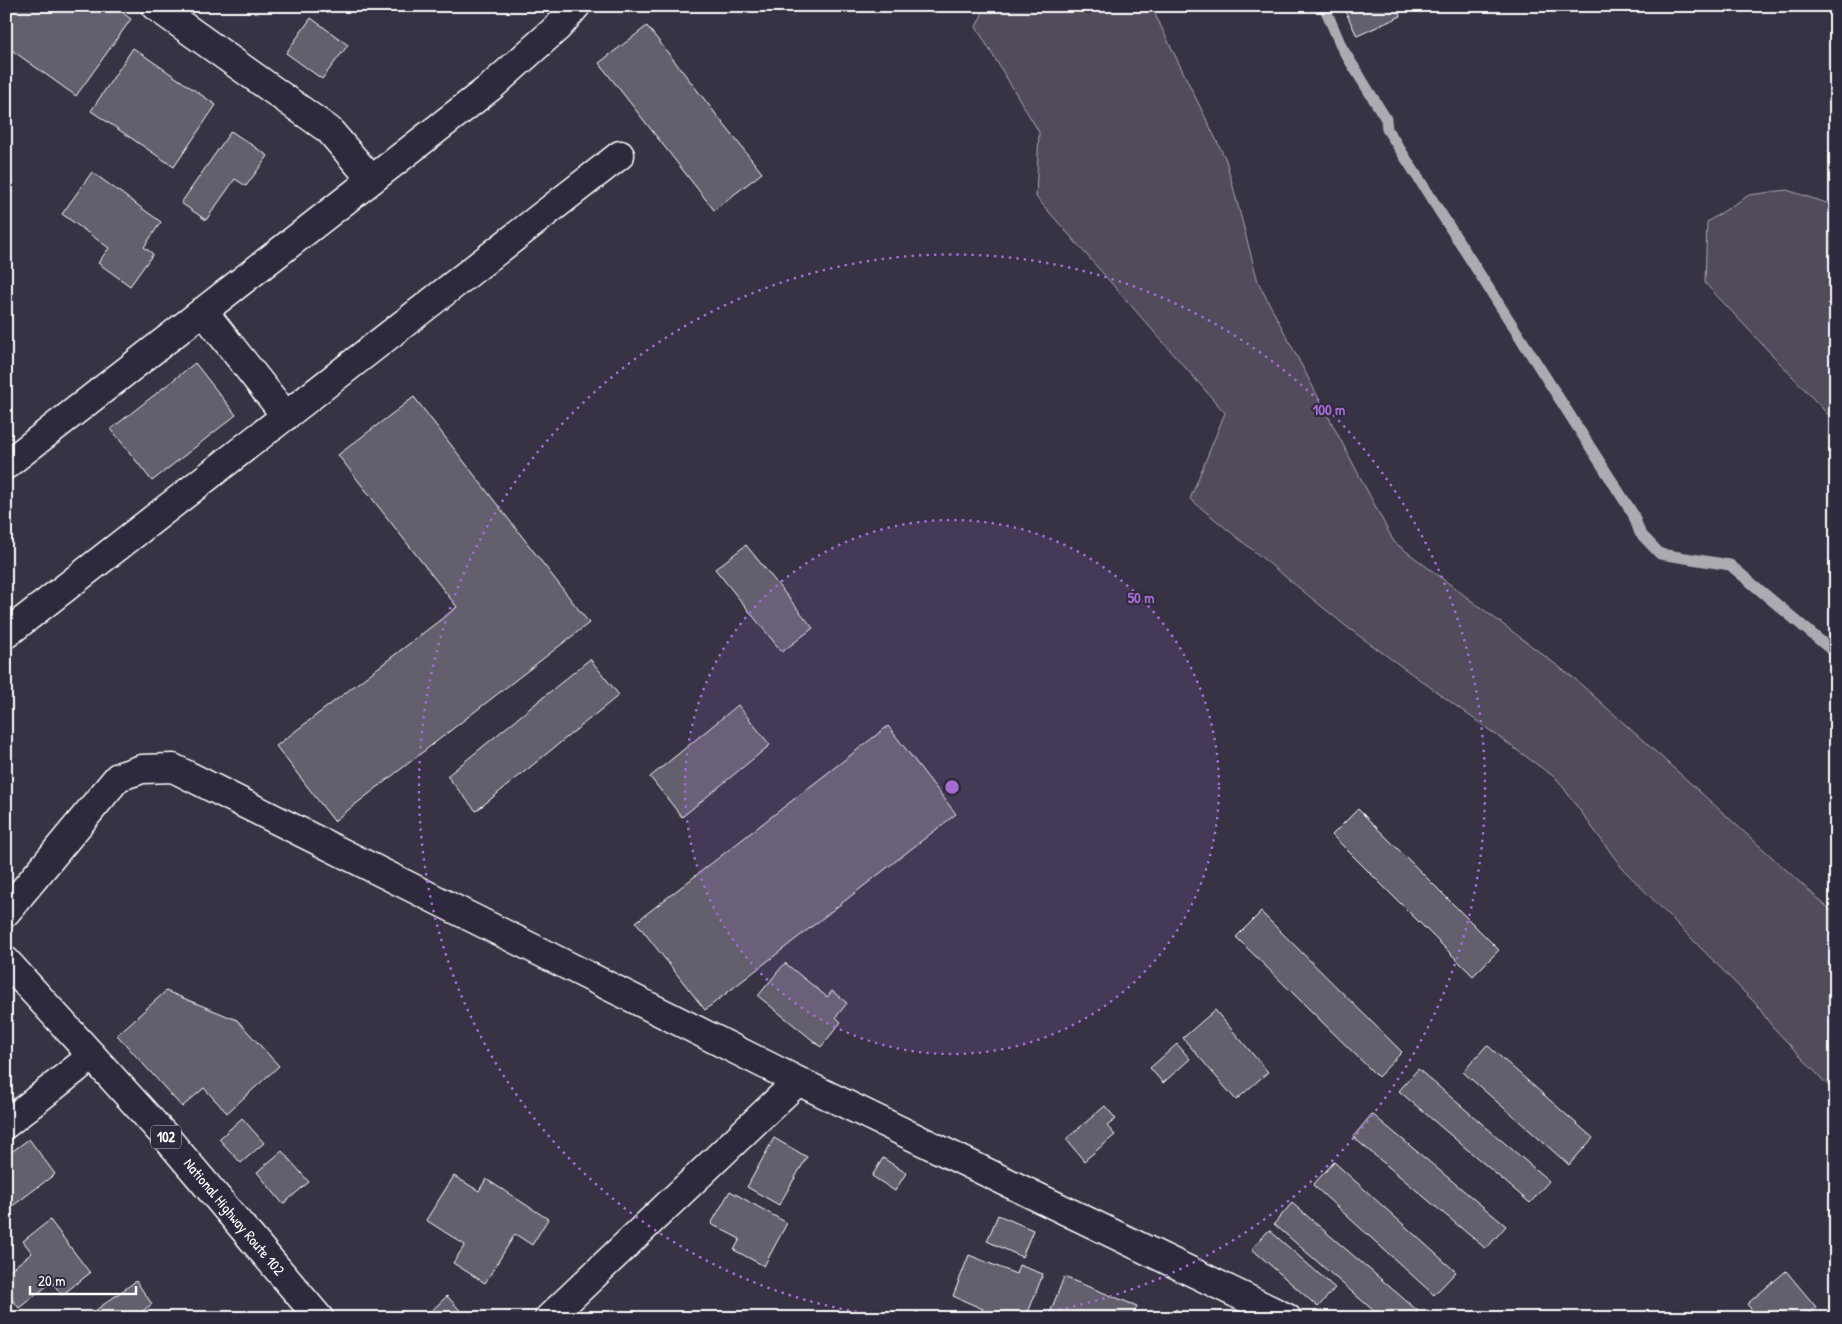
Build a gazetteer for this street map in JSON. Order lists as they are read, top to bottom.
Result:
{
  "streets": {
    "main road": ["102", "National Highway Route 102"]
  },
  "scale_bar": "20 m",
  "rings": ["100 m", "50 m"]
}
